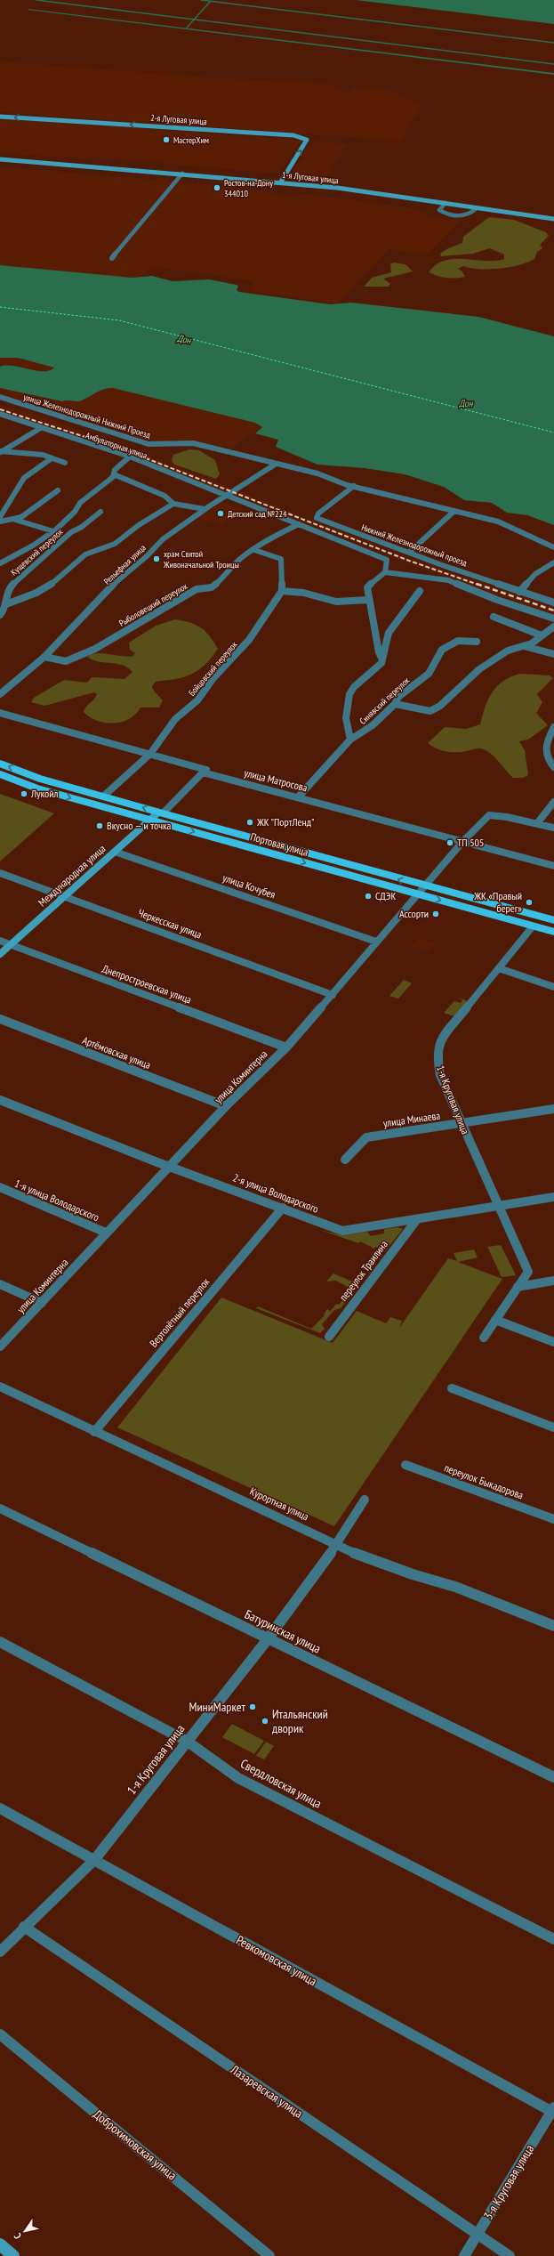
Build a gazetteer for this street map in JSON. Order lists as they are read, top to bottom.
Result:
{
  "streets": {
    "main road": [
      "2-я Луговая улица",
      "1-я Луговая улица",
      "Портовая улица",
      "Международная улица"
    ],
    "street": [
      "улица Железнодорожный Нижний Проезд",
      "Амбулаторная улица",
      "Нижний Железнодорожный проезд",
      "Кущевский переулок",
      "Рельефная улица",
      "Рыболовецкий переулок",
      "Бойцовский переулок",
      "Синявский переулок",
      "улица Матросова",
      "улица Кочубея",
      "Черкесская улица",
      "Днепростроевская улица",
      "Артёмовская улица",
      "улица Коминтерна",
      "1-я Круговая улица",
      "улица Минаева",
      "2-я улица Володарского",
      "1-я улица Володарского",
      "переулок Траилина",
      "Вертолётный переулок",
      "переулок Быкадорова",
      "Курортная улица",
      "Батуринская улица",
      "Свердловская улица",
      "Ревкомовская улица",
      "Лазаревская улица",
      "Доброхимовская улица",
      "3-я Круговая улица"
    ]
  },
  "crossings": [
    ["2-я Луговая улица", "1-я Луговая улица"],
    ["улица Железнодорожный Нижний Проезд", "Нижний Железнодорожный проезд"],
    ["улица Железнодорожный Нижний Проезд", "Рельефная улица"],
    ["Амбулаторная улица", "Кущевский переулок"],
    ["Амбулаторная улица", "Рельефная улица"],
    ["Амбулаторная улица", "Рыболовецкий переулок"],
    ["Рельефная улица", "Рыболовецкий переулок"],
    ["Бойцовский переулок", "улица Матросова"],
    ["Бойцовский переулок", "Портовая улица"],
    ["Синявский переулок", "улица Матросова"],
    ["улица Матросова", "Международная улица"],
    ["улица Матросова", "улица Коминтерна"],
    ["Портовая улица", "Международная улица"],
    ["Портовая улица", "улица Коминтерна"],
    ["Портовая улица", "1-я Круговая улица"],
    ["Международная улица", "улица Кочубея"],
    ["Международная улица", "Черкесская улица"],
    ["Международная улица", "Днепростроевская улица"],
    ["улица Кочубея", "улица Коминтерна"],
    ["Черкесская улица", "улица Коминтерна"],
    ["Днепростроевская улица", "улица Коминтерна"],
    ["Артёмовская улица", "улица Коминтерна"],
    ["улица Коминтерна", "2-я улица Володарского"],
    ["улица Коминтерна", "1-я улица Володарского"],
    ["1-я Круговая улица", "улица Минаева"],
    ["1-я Круговая улица", "2-я улица Володарского"],
    ["1-я Круговая улица", "Курортная улица"],
    ["1-я Круговая улица", "Батуринская улица"],
    ["1-я Круговая улица", "Свердловская улица"],
    ["1-я Круговая улица", "Ревкомовская улица"],
    ["1-я Круговая улица", "Лазаревская улица"],
    ["2-я улица Володарского", "переулок Траилина"],
    ["2-я улица Володарского", "Вертолётный переулок"],
    ["Вертолётный переулок", "Курортная улица"],
    ["Ревкомовская улица", "3-я Круговая улица"],
    ["Лазаревская улица", "3-я Круговая улица"]
  ],
  "one_way": ["2-я Луговая улица"],
  "water": ["Дон"],
  "places": [
    "МастерХим",
    "Ростов-на-Дону 344010",
    "Детский сад №224",
    "храм Святой Живоначальной Троицы",
    "Лукойл",
    "ЖК \"ПортЛенд\"",
    "Вкусно — и точка",
    "ТП 505",
    "СДЭК",
    "ЖК «Правый берег»",
    "Ассорти",
    "МиниМаркет",
    "Итальянский дворик"
  ],
  "north": "bottom left"
}
